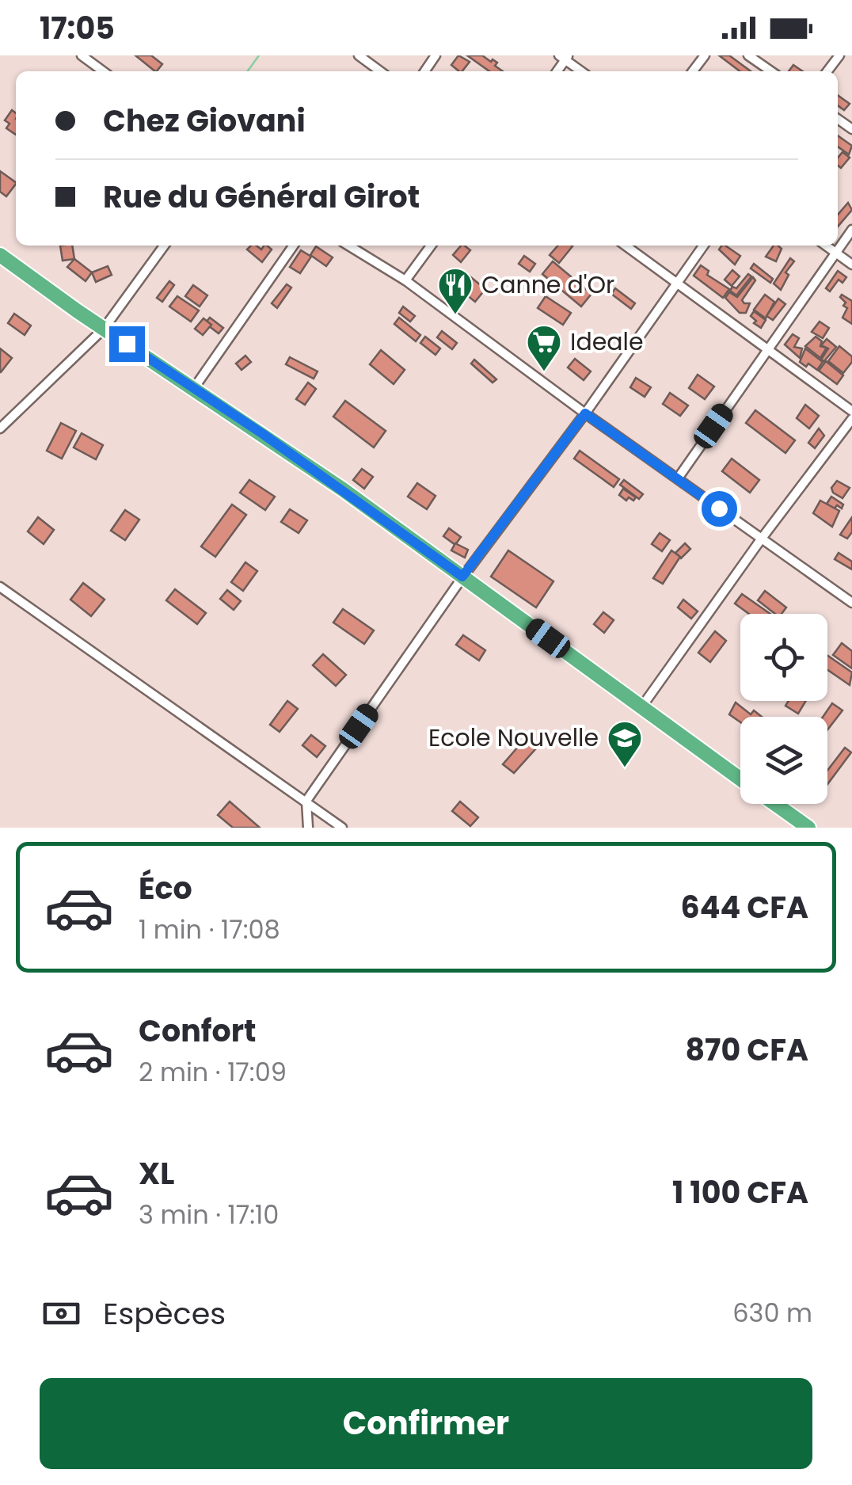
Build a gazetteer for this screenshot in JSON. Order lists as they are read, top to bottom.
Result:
{
  "places": {
    "restaurant": ["Canne d'Or"],
    "supermarket": ["Ideale"],
    "school or university": ["Ecole Nouvelle"]
  },
  "page": {
    "status": "17:05",
    "banner": ["Chez Giovani", "Rue du Général Girot"],
    "list": [
      {
        "name": "Éco",
        "note": "1 min · 17:08",
        "value": "644 CFA"
      },
      {
        "name": "Confort",
        "note": "2 min · 17:09",
        "value": "870 CFA"
      },
      {
        "name": "XL",
        "note": "3 min · 17:10",
        "value": "1 100 CFA"
      }
    ],
    "pay": ["Espèces", "630 m"],
    "buttons": "Confirmer"
  }
}
